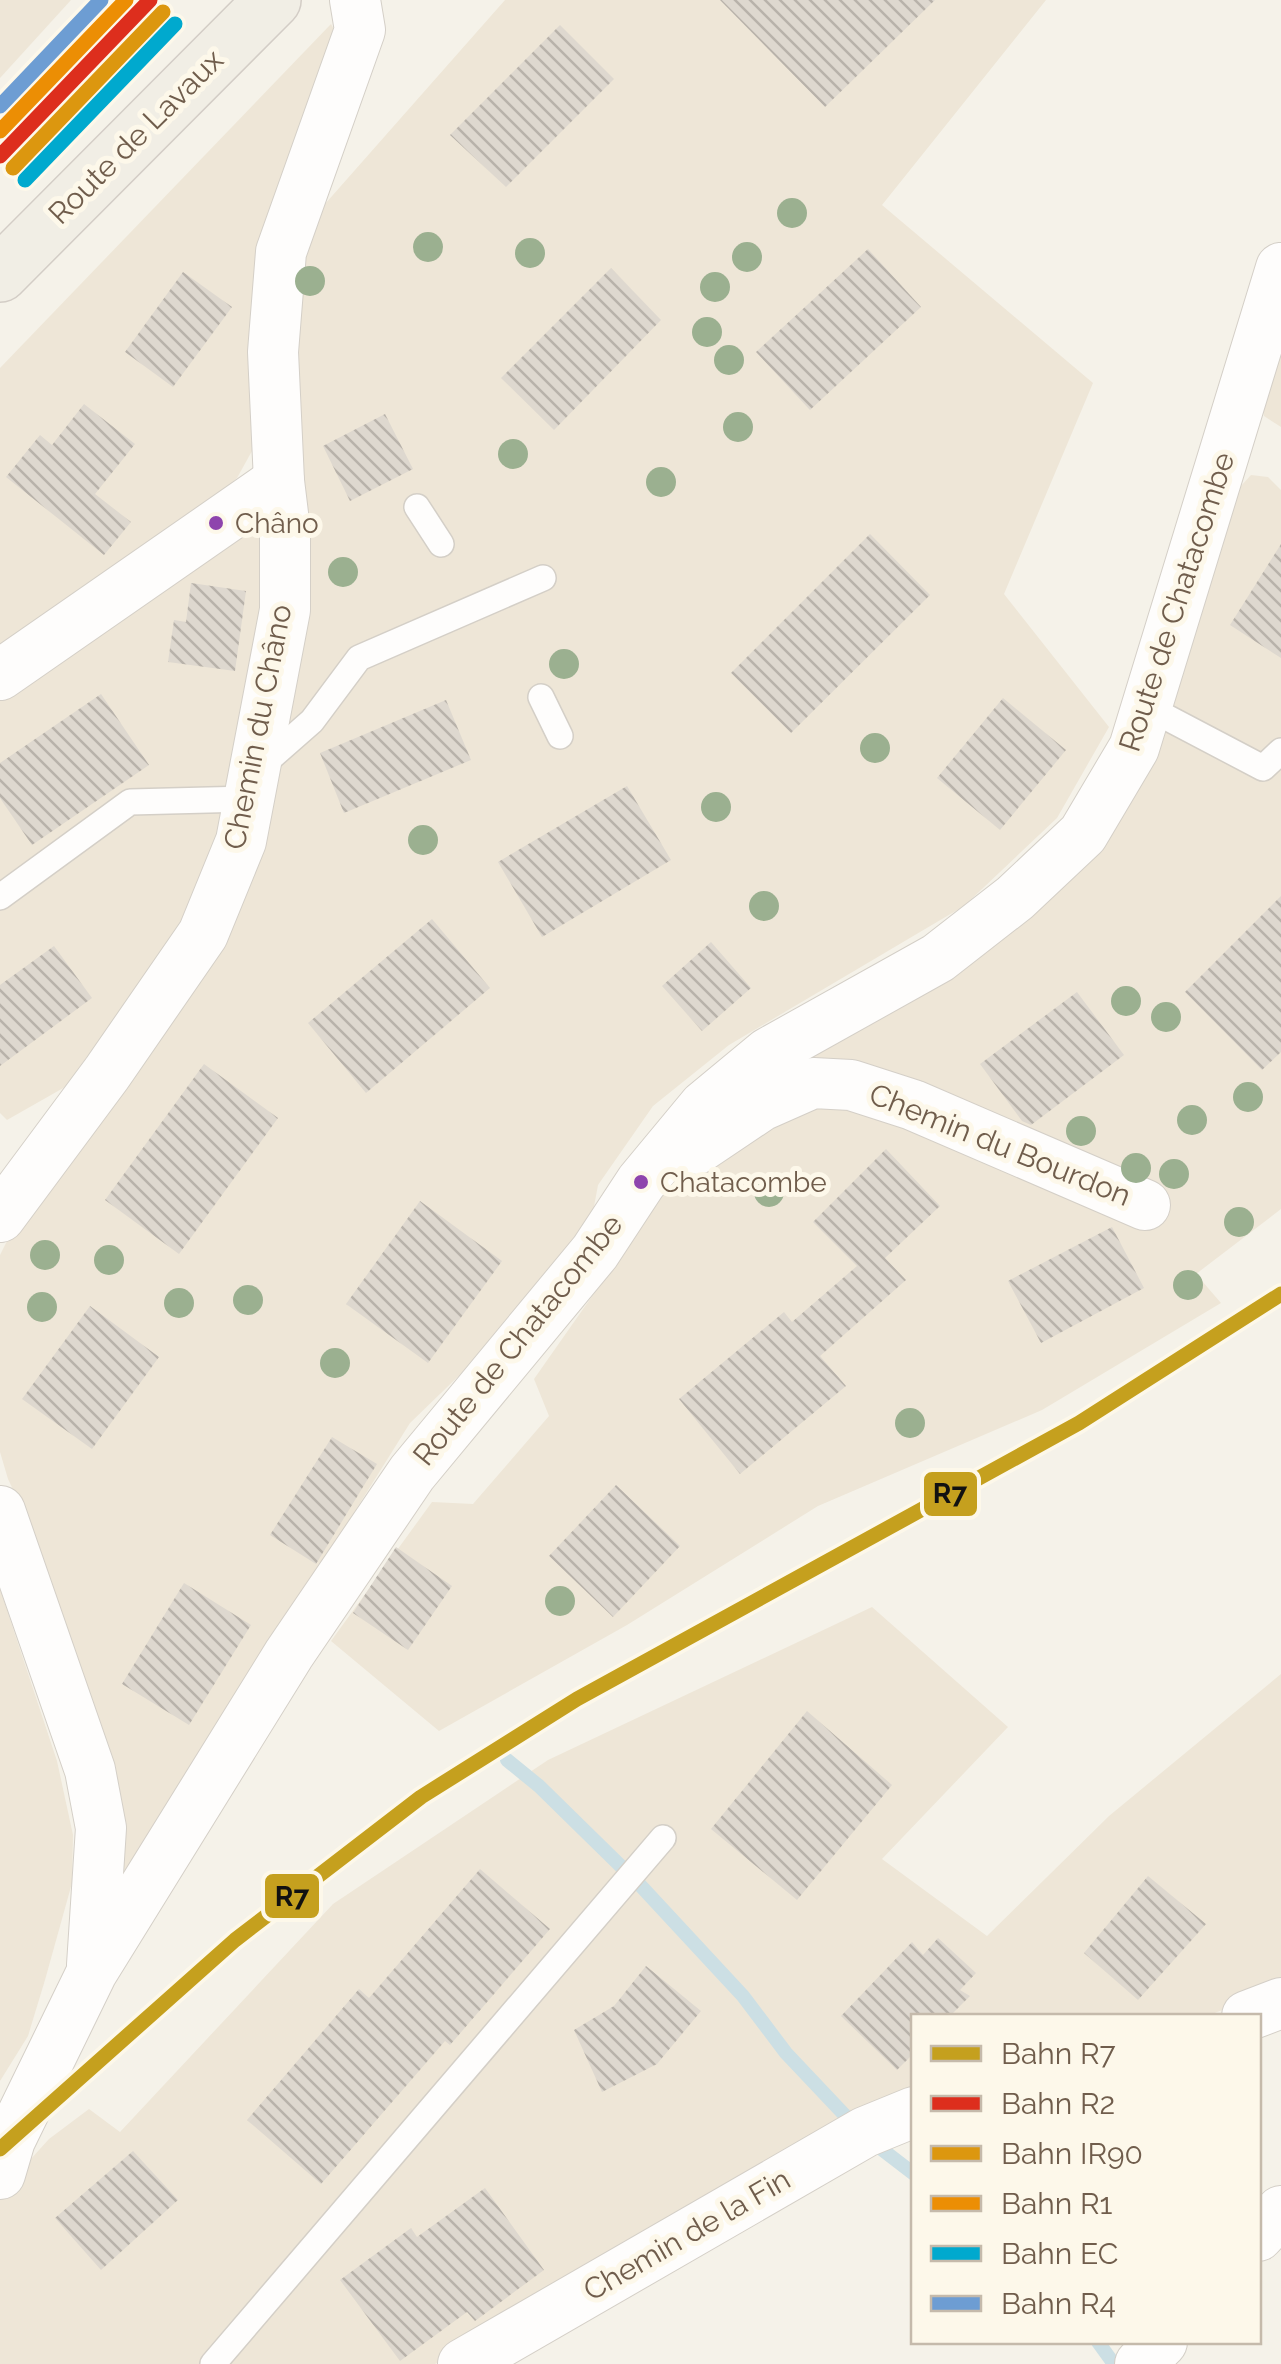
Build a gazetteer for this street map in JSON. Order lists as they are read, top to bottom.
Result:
{
  "streets": {
    "main road": ["Route de Lavaux"],
    "street": [
      "Route de Chatacombe",
      "Chemin du Châno",
      "Chemin du Bourdon",
      "Chemin de la Fin"
    ]
  },
  "crossings": [
    ["Route de Chatacombe", "Chemin du Bourdon"]
  ],
  "places": ["Châno", "Chatacombe"],
  "lines": [
    "rail line R2",
    "rail line R1",
    "rail line R4",
    "rail line IR90",
    "rail line EC",
    "rail line R7"
  ],
  "legend": [
    "Bahn R7",
    "Bahn R2",
    "Bahn IR90",
    "Bahn R1",
    "Bahn EC",
    "Bahn R4"
  ]
}
